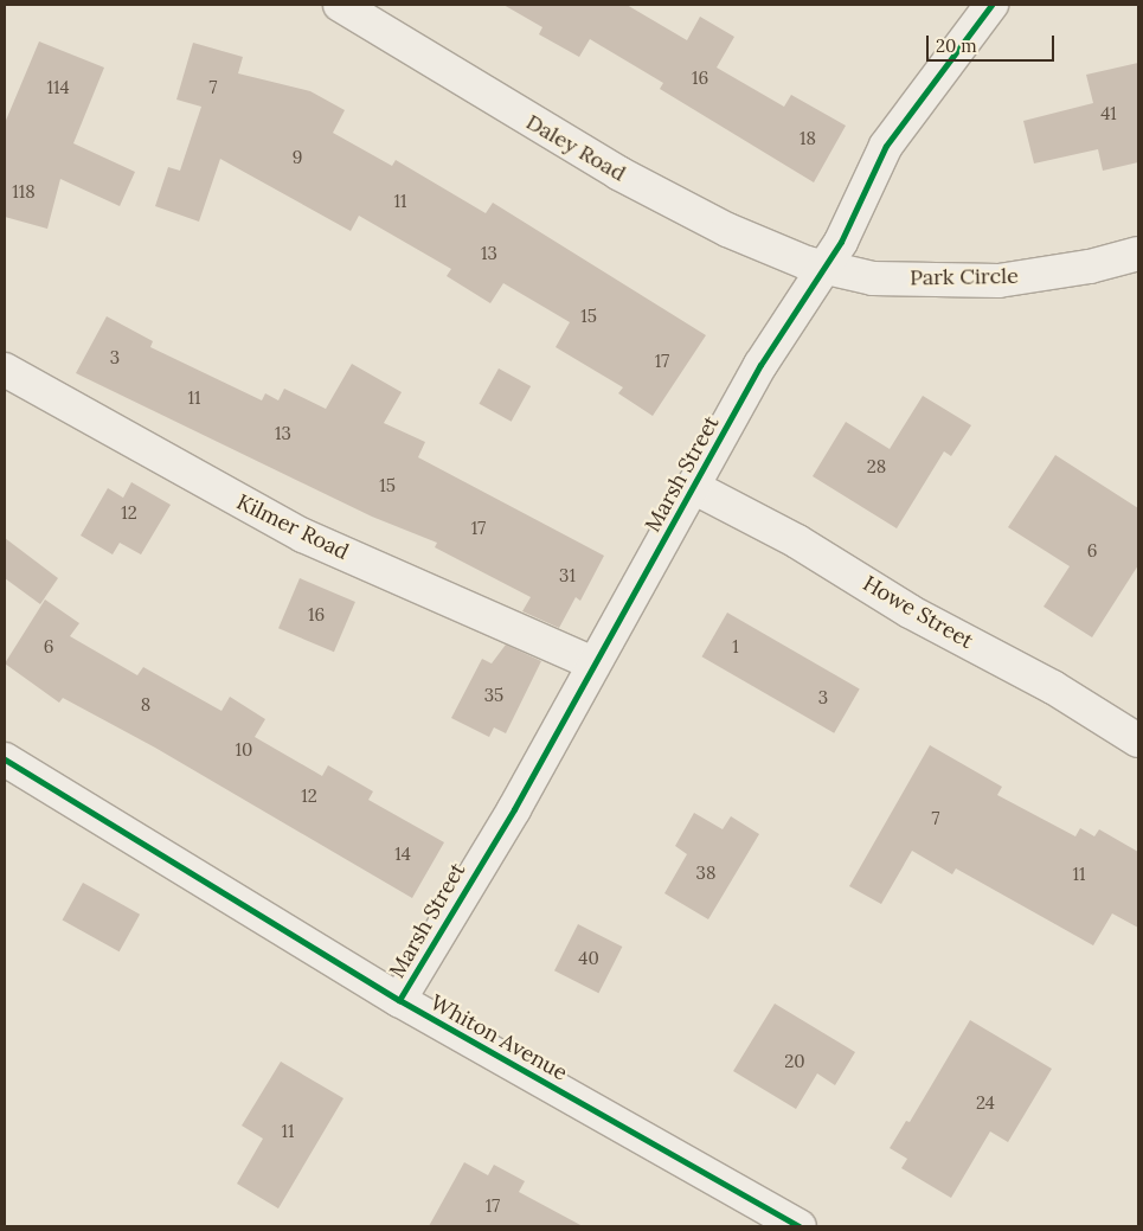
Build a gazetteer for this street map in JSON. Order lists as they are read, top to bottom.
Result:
{
  "streets": {
    "street": [
      "Daley Road",
      "Park Circle",
      "Marsh Street",
      "Kilmer Road",
      "Howe Street",
      "Whiton Avenue"
    ]
  },
  "crossings": [
    ["Daley Road", "Park Circle"],
    ["Daley Road", "Marsh Street"],
    ["Park Circle", "Marsh Street"],
    ["Marsh Street", "Kilmer Road"],
    ["Marsh Street", "Howe Street"],
    ["Marsh Street", "Whiton Avenue"]
  ],
  "house_numbers": [
    "16",
    "114",
    "7",
    "41",
    "18",
    "9",
    "118",
    "11",
    "13",
    "15",
    "3",
    "17",
    "11",
    "13",
    "28",
    "15",
    "12",
    "17",
    "6",
    "31",
    "16",
    "6",
    "1",
    "35",
    "3",
    "8",
    "10",
    "12",
    "7",
    "14",
    "38",
    "11",
    "40",
    "20",
    "24",
    "11",
    "17"
  ],
  "scale_bar": "20 m"
}
